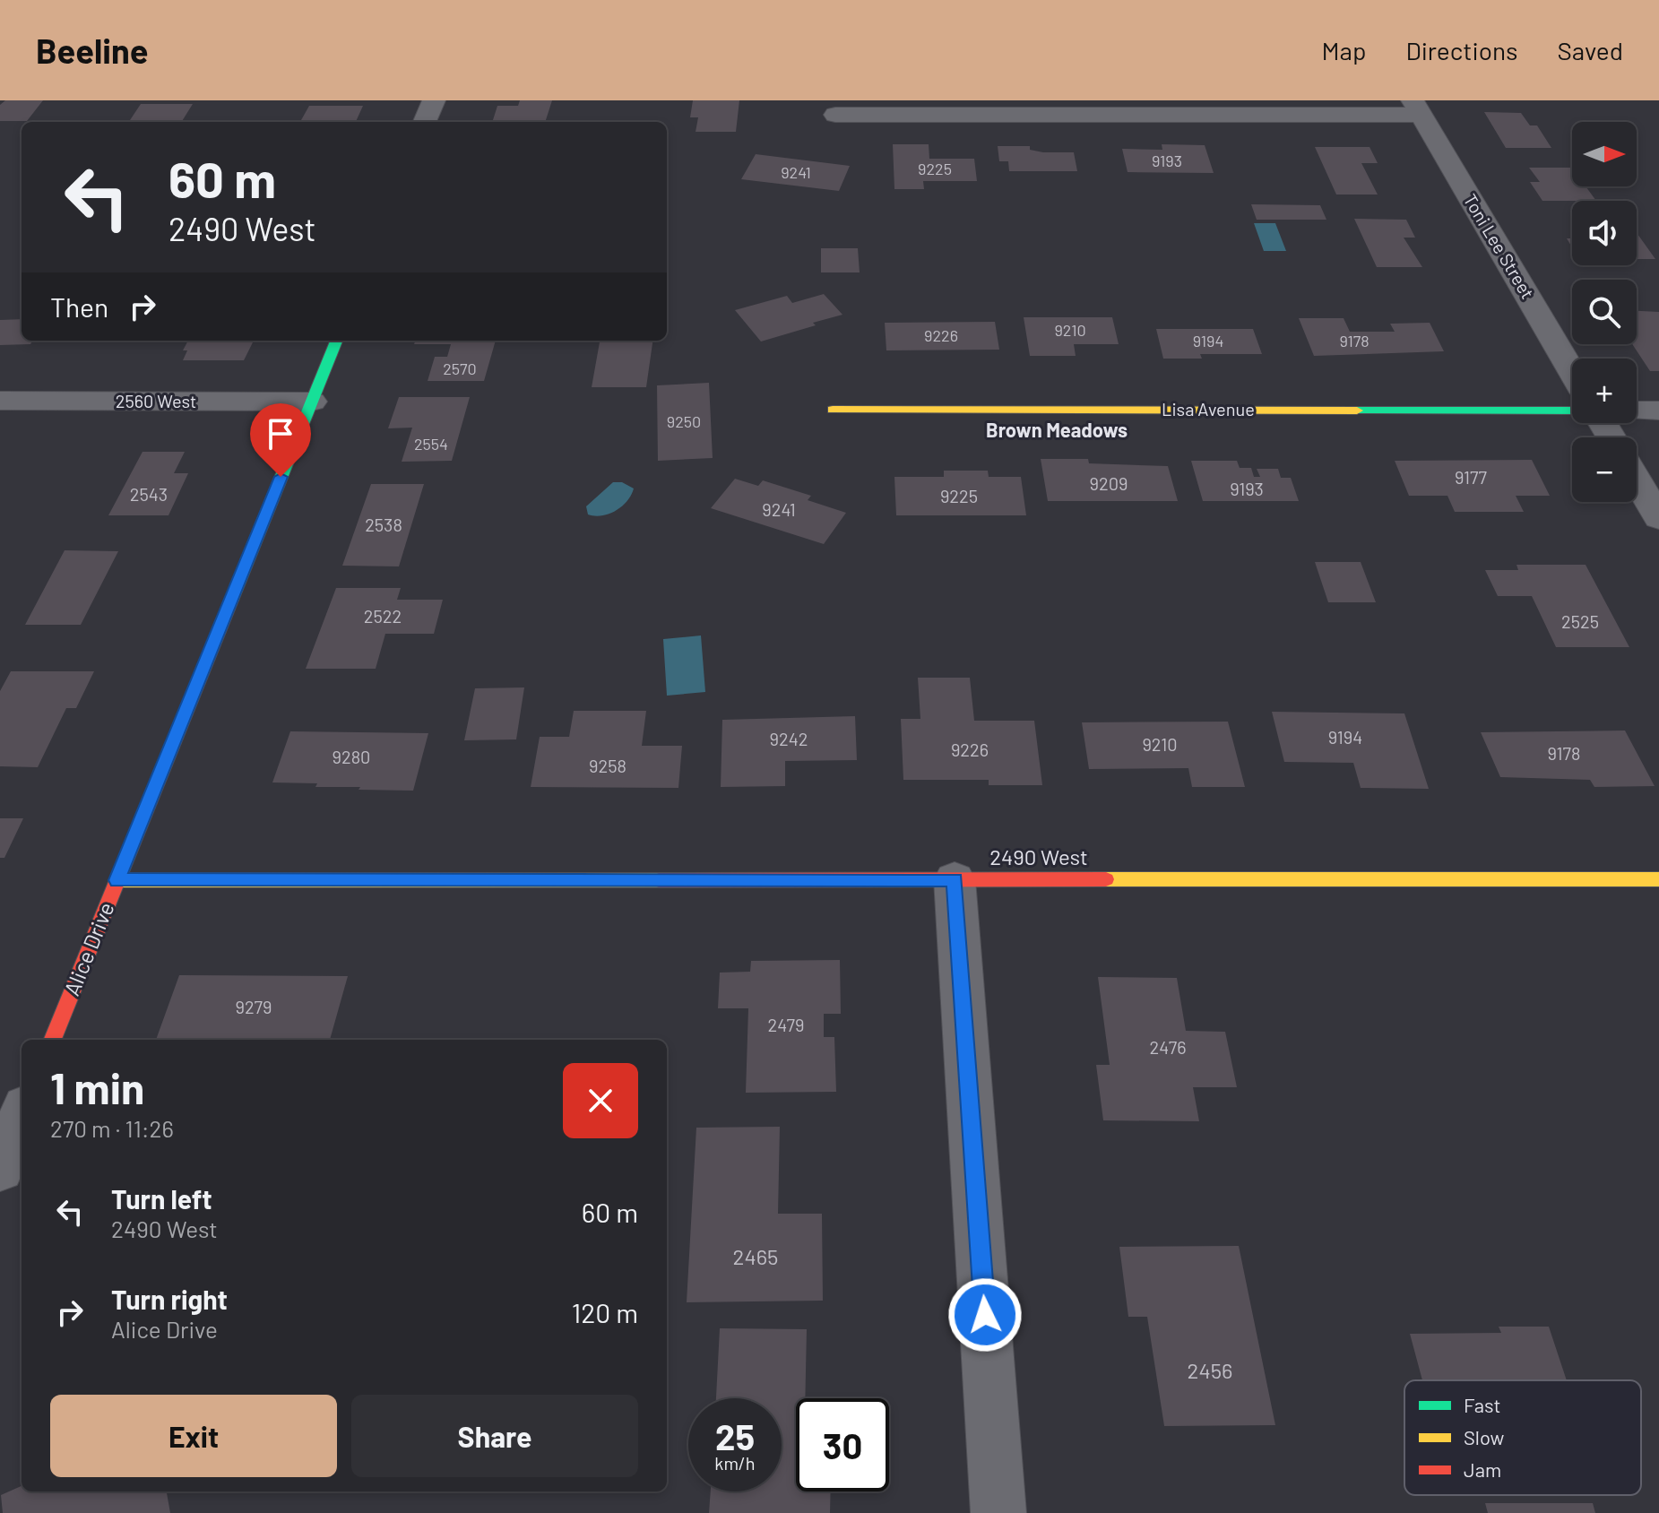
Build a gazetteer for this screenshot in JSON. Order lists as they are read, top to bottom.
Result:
{
  "streets": {
    "street": [
      "Toni Lee Street",
      "2560 West",
      "Lisa Avenue",
      "2490 West",
      "Alice Drive"
    ]
  },
  "crossings": [
    ["2560 West", "Alice Drive"],
    ["2490 West", "Alice Drive"]
  ],
  "districts": ["Brown Meadows"],
  "house_numbers": [
    "9193",
    "9225",
    "9241",
    "9210",
    "9226",
    "9194",
    "9178",
    "2570",
    "9250",
    "2554",
    "9177",
    "9209",
    "9193",
    "2543",
    "9225",
    "9241",
    "2538",
    "2522",
    "2525",
    "9194",
    "9242",
    "9210",
    "9226",
    "9178",
    "9280",
    "9258",
    "9279",
    "2479",
    "2476",
    "2465",
    "2456"
  ],
  "legend": ["Fast", "Slow", "Jam"],
  "north": "right",
  "page": {
    "header": "Beeline",
    "nav": ["Map", "Directions", "Saved"],
    "map_buttons": ["+", "−"],
    "turn": ["60 m", "2490 West"],
    "then": "Then",
    "heading": ["1 min", "270 m · 11:26"],
    "list": [
      {
        "name": "Turn left",
        "note": "2490 West",
        "value": "60 m"
      },
      {
        "name": "Turn right",
        "note": "Alice Drive",
        "value": "120 m"
      }
    ],
    "buttons": ["Exit", "Share"],
    "speed": "25 km/h",
    "limit": "30"
  }
}
